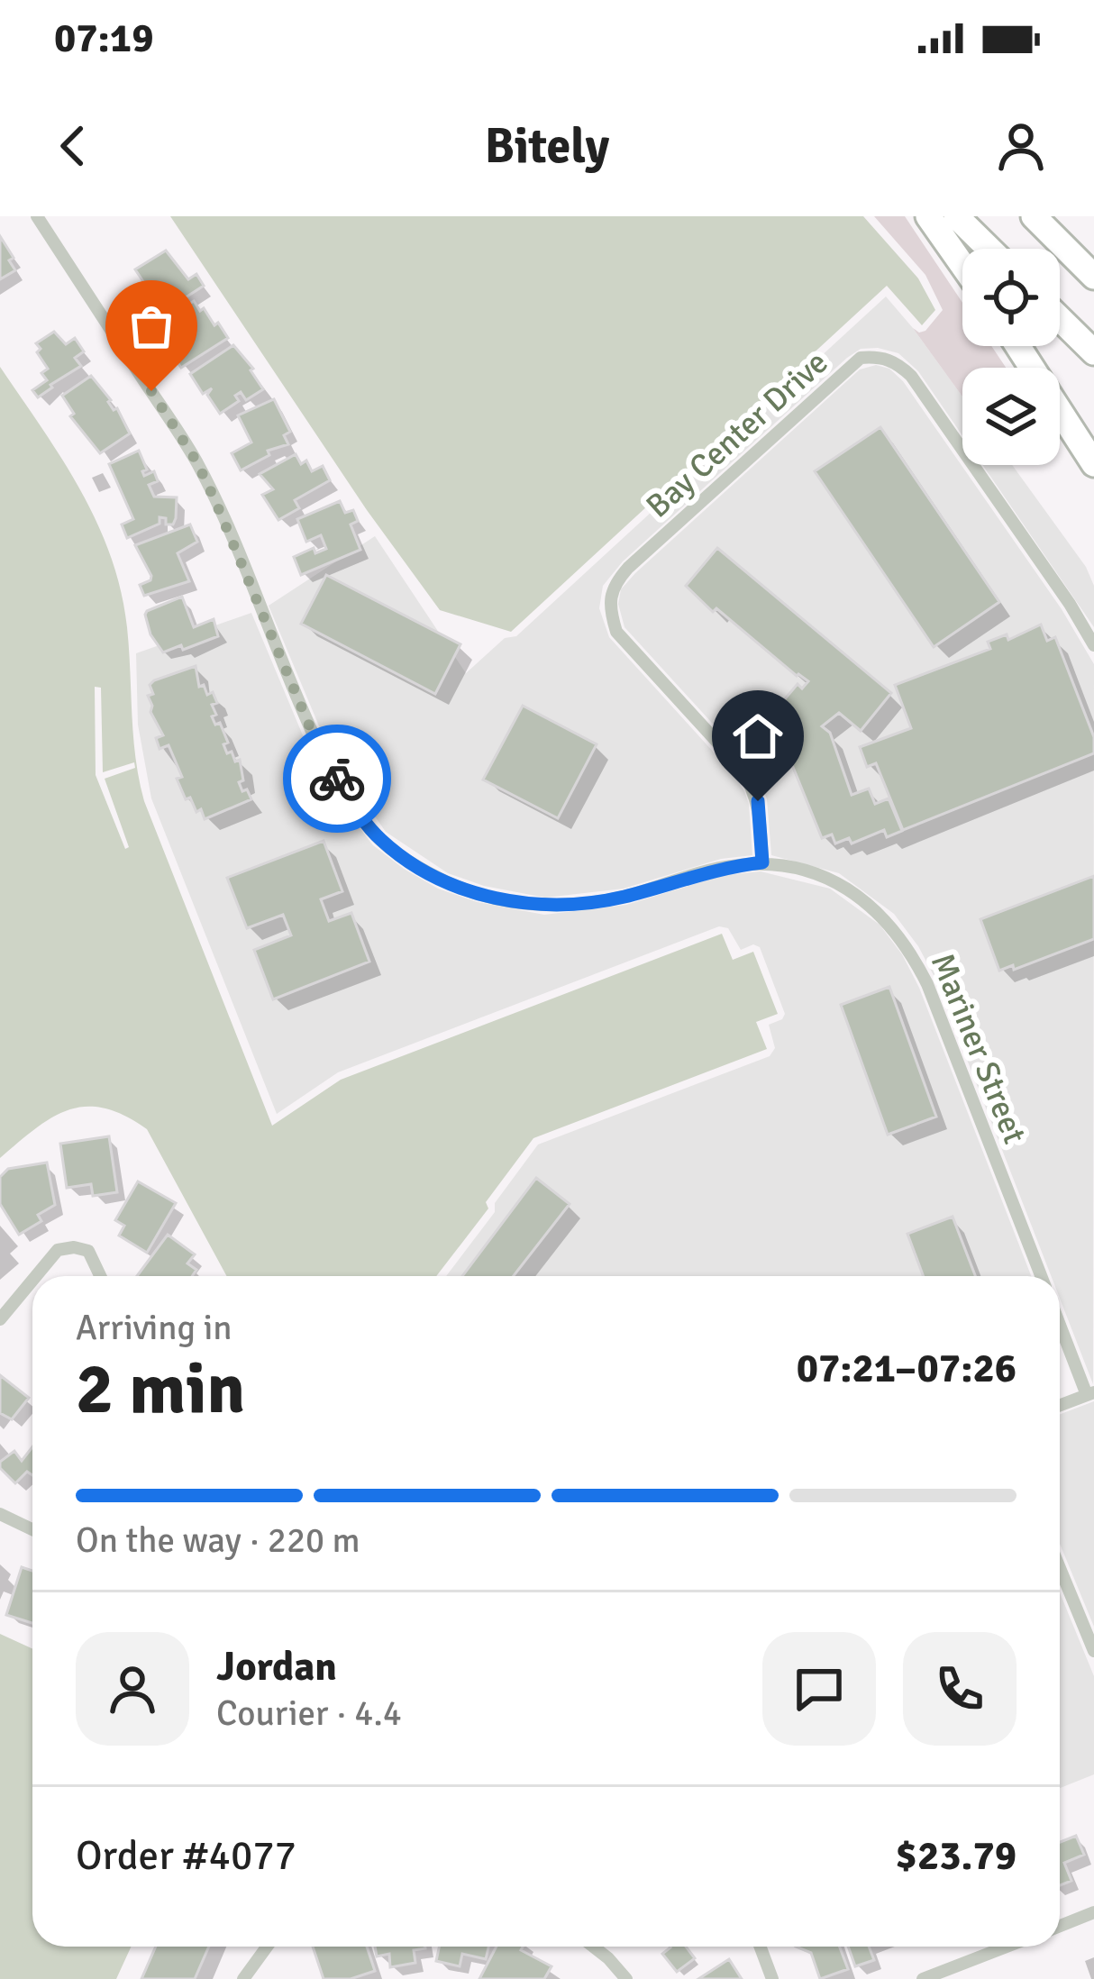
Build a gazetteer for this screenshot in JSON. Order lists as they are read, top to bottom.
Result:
{
  "streets": {
    "street": ["Bay Center Drive", "Mariner Street"]
  },
  "crossings": [
    ["Bay Center Drive", "Mariner Street"]
  ],
  "page": {
    "status": "07:19",
    "header": "Bitely",
    "heading": ["2 min", "Arriving in", "07:21–07:26"],
    "panel": [
      "Jordan",
      "Courier · 4.4",
      "Order #4077",
      "$23.79"
    ],
    "bar": "On the way · 220 m"
  }
}
